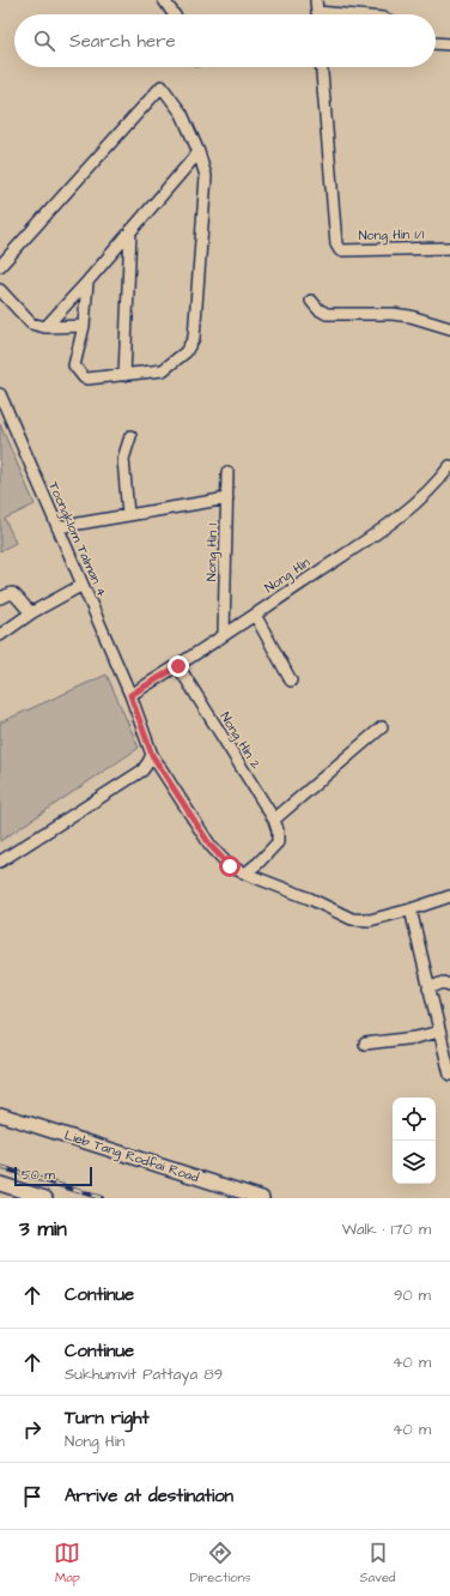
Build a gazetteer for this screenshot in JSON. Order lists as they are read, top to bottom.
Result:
{
  "streets": {
    "street": [
      "Nong Hin 1/1",
      "Toongklom Talman 4",
      "Nong Hin 1",
      "Nong Hin",
      "Nong Hin 2",
      "Lieb Tang Rodfai Road"
    ]
  },
  "crossings": [
    ["Toongklom Talman 4", "Nong Hin"],
    ["Nong Hin 1", "Nong Hin"],
    ["Nong Hin", "Nong Hin 2"]
  ],
  "scale_bar": "50 m",
  "page": {
    "search": "Search here",
    "scale": "50 m",
    "heading": ["3 min", "Walk · 170 m"],
    "list": [
      ["Continue", "90 m"],
      ["Continue", "Sukhumvit Pattaya 89", "40 m"],
      ["Turn right", "Nong Hin", "40 m"],
      "Arrive at destination"
    ],
    "nav": ["Map", "Directions", "Saved"]
  }
}
